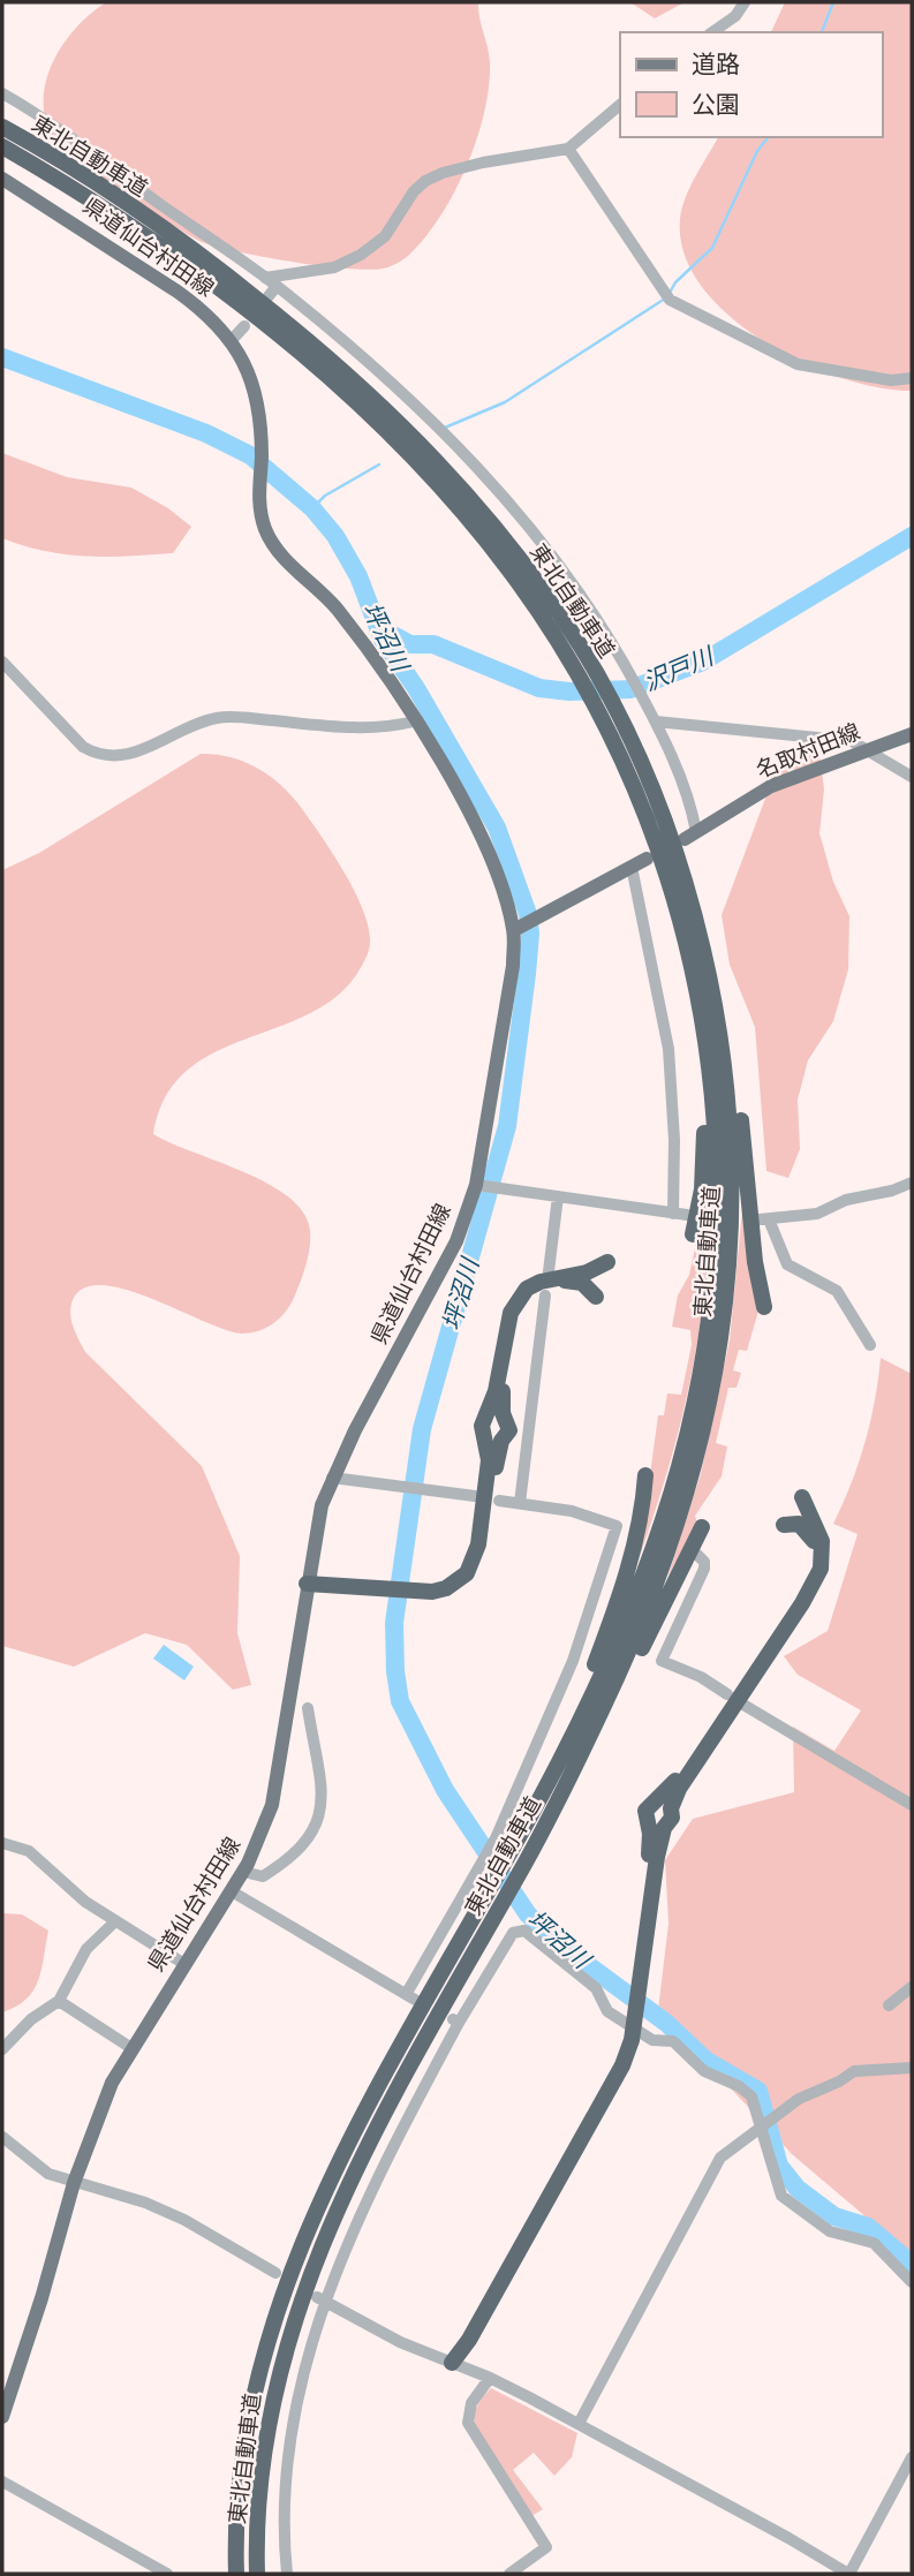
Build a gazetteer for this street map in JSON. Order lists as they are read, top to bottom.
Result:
{
  "streets": {
    "highway": ["東北自動車道"],
    "main road": ["県道仙台村田線", "名取村田線"]
  },
  "water": ["坪沼川", "沢戸川"],
  "legend": ["道路", "公園"]
}
